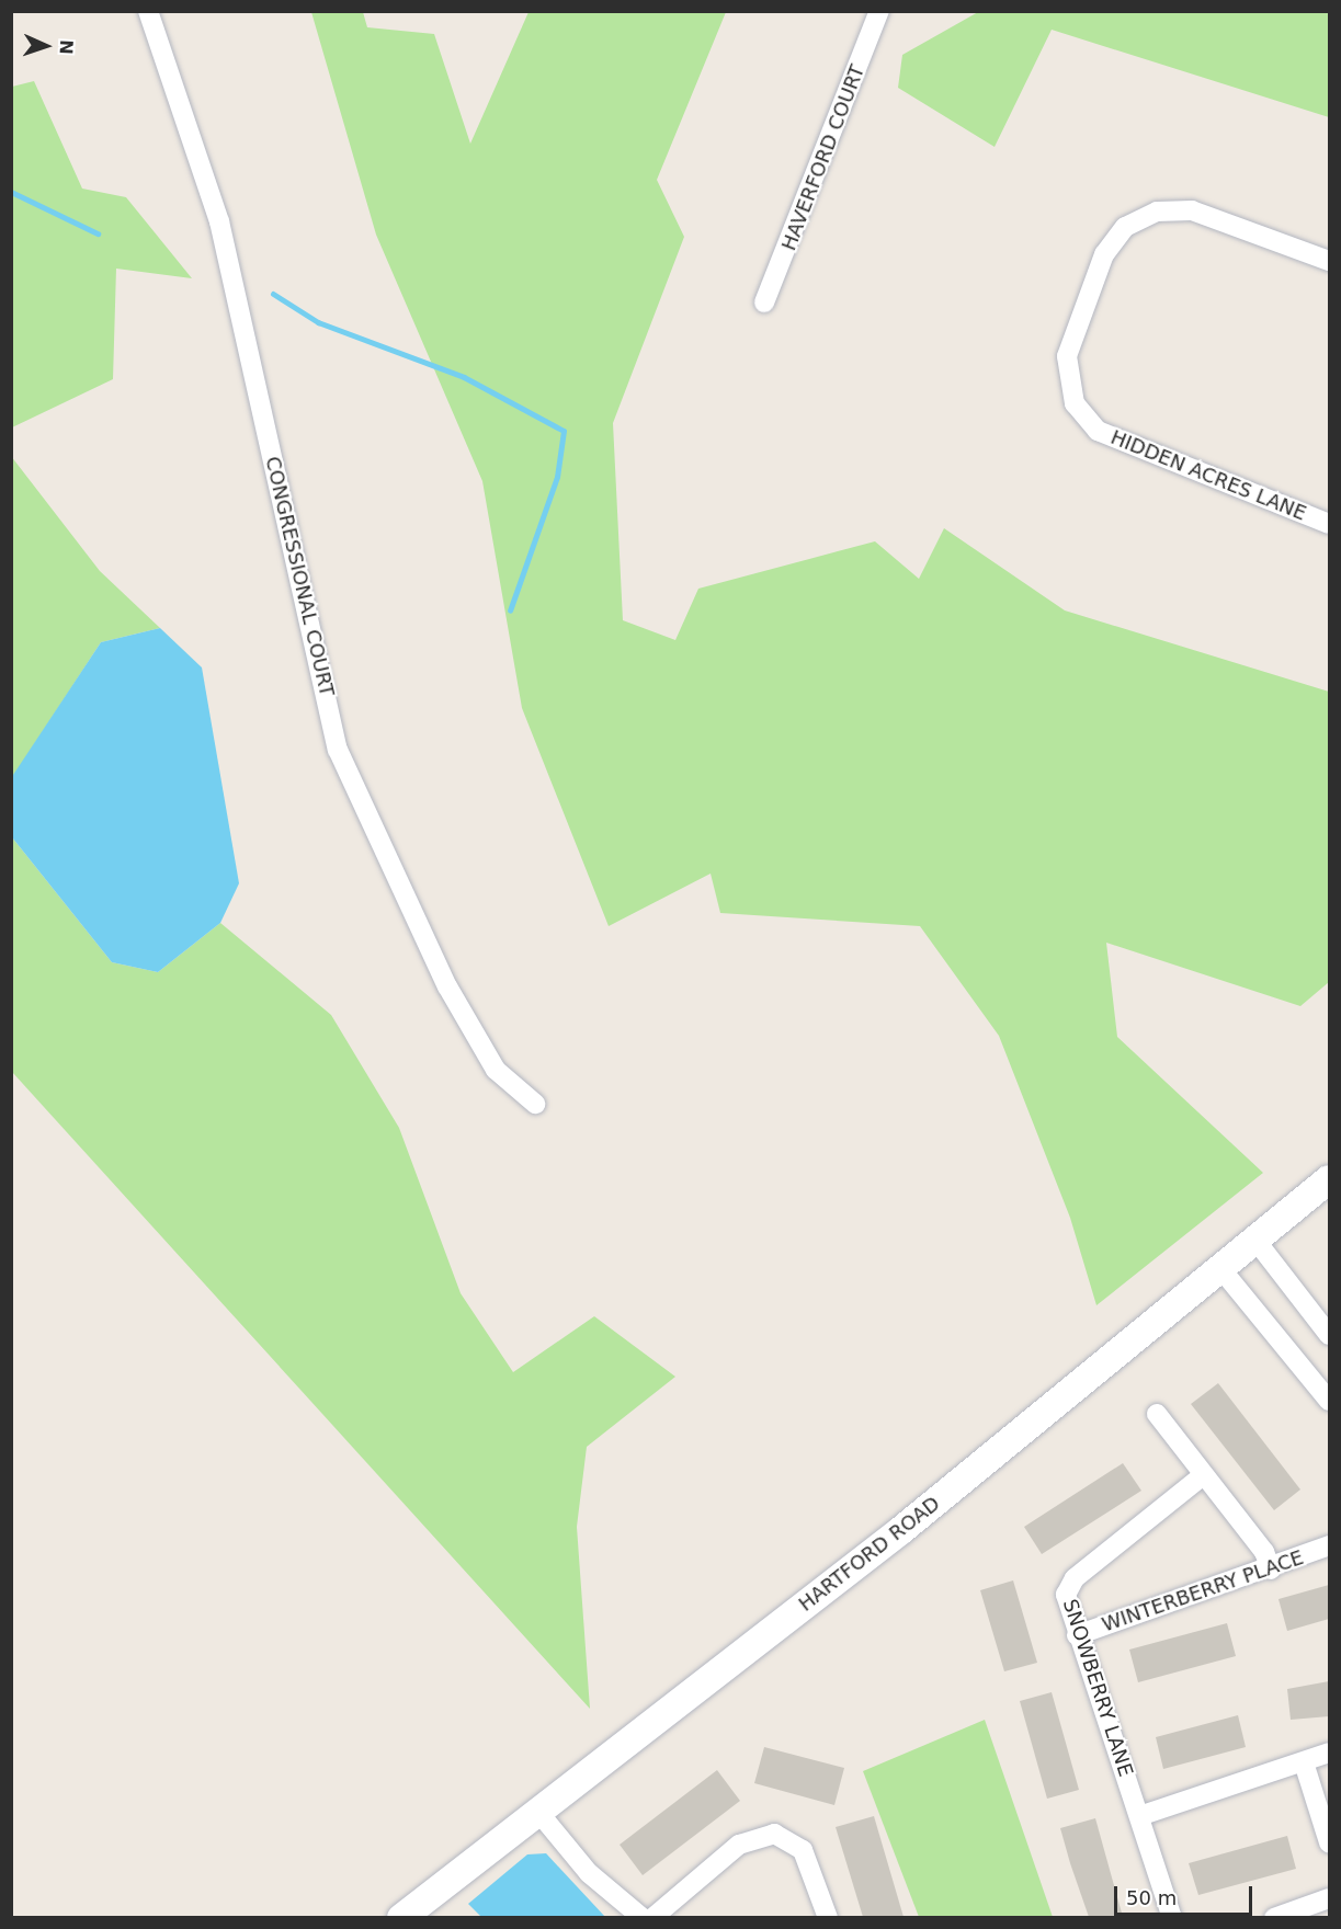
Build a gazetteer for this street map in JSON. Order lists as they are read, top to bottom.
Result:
{
  "streets": {
    "main road": ["HARTFORD ROAD"],
    "street": [
      "HAVERFORD COURT",
      "HIDDEN ACRES LANE",
      "CONGRESSIONAL COURT",
      "WINTERBERRY PLACE",
      "SNOWBERRY LANE"
    ]
  },
  "crossings": [
    ["WINTERBERRY PLACE", "SNOWBERRY LANE"]
  ],
  "scale_bar": "50 m",
  "north": "right"
}
